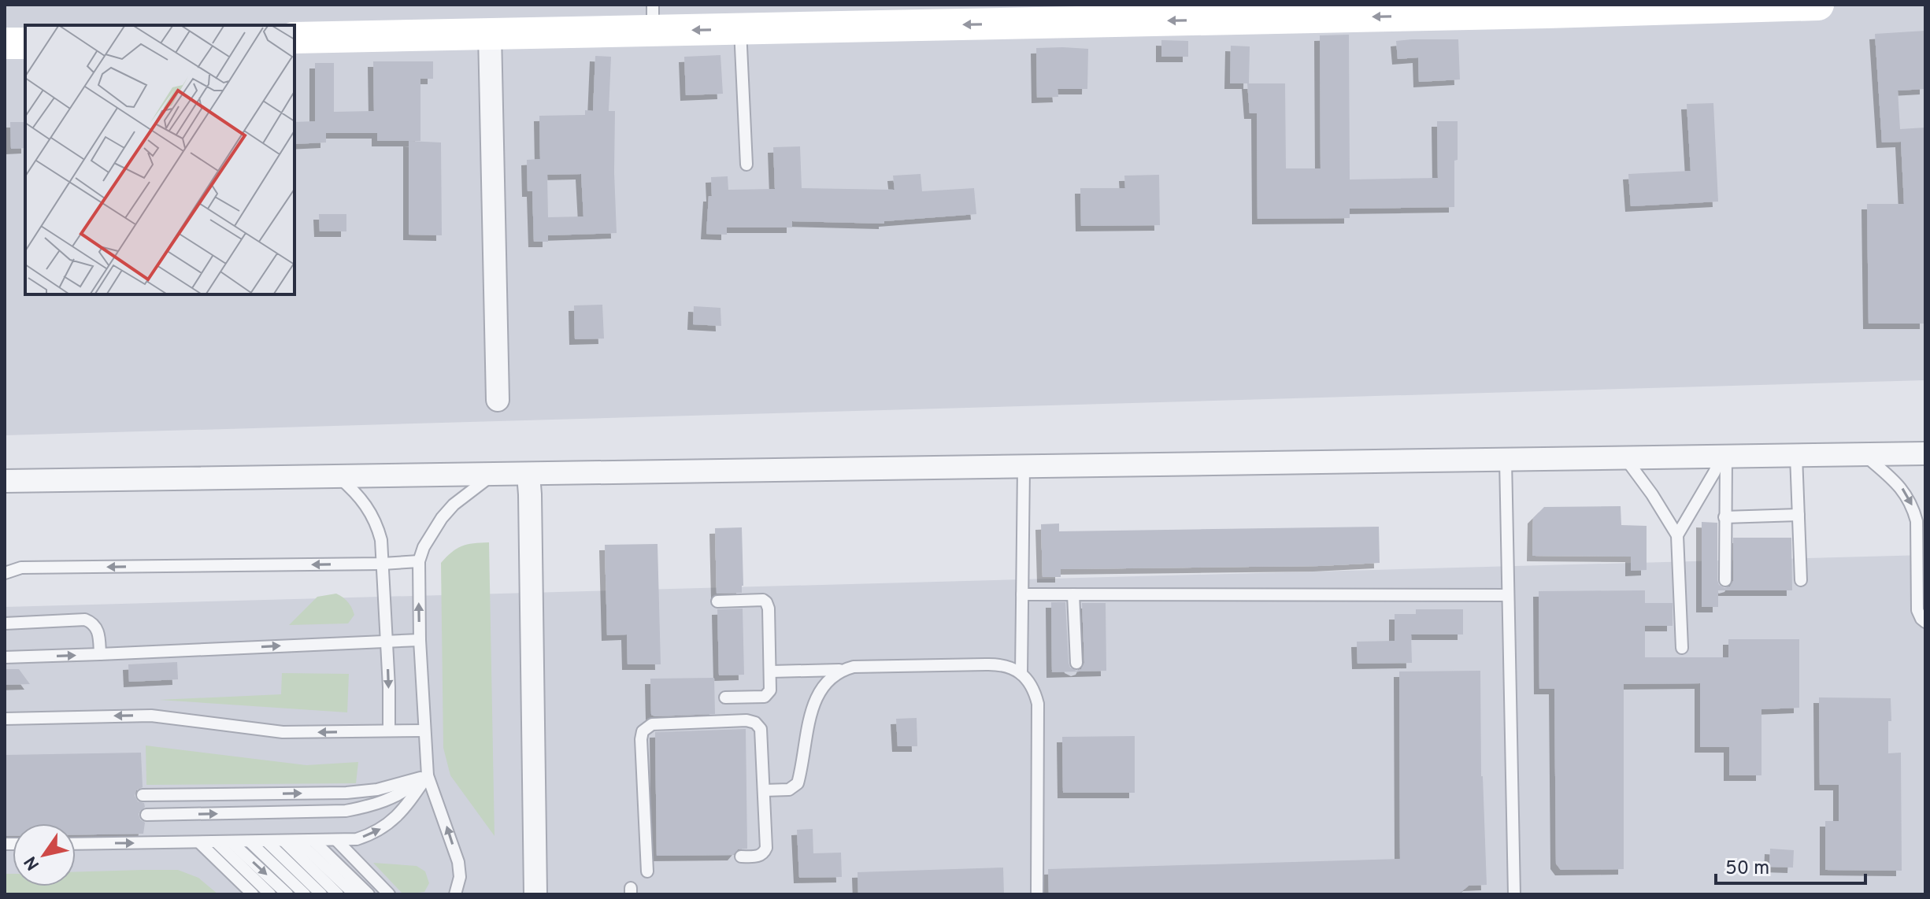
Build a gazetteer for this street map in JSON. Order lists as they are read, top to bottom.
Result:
{
  "scale_bar": "50 m",
  "north": "bottom left"
}
